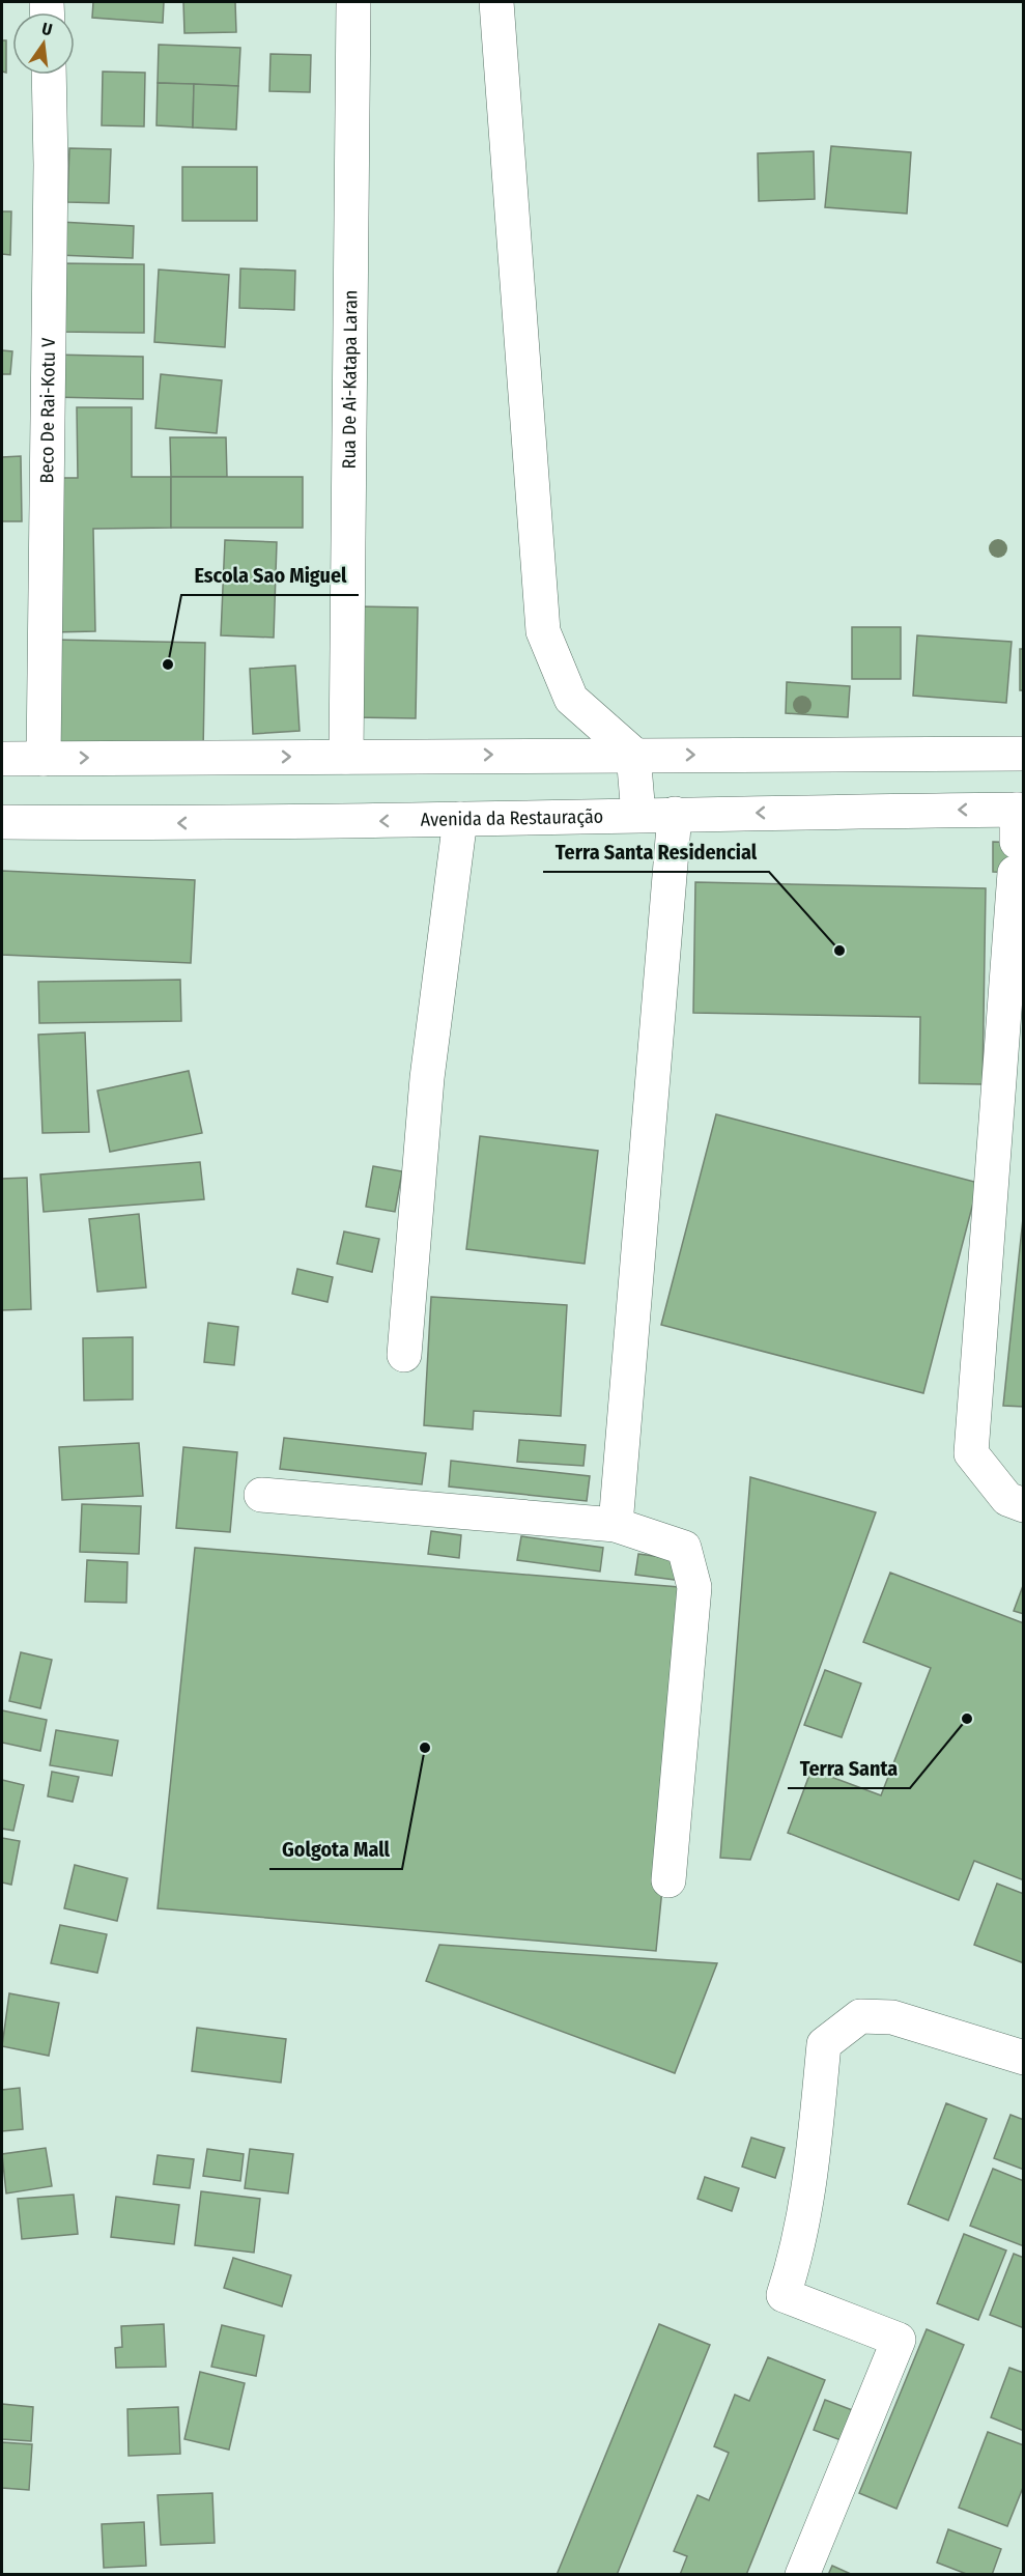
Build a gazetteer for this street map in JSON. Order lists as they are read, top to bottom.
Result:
{
  "streets": {
    "main road": ["Rua De Ai-Katapa Laran", "Beco De Rai-Kotu V", "Avenida da Restauração"]
  },
  "places": [
    "Escola Sao Miguel",
    "Terra Santa Residencial",
    "Terra Santa",
    "Golgota Mall"
  ],
  "north": "top"
}
